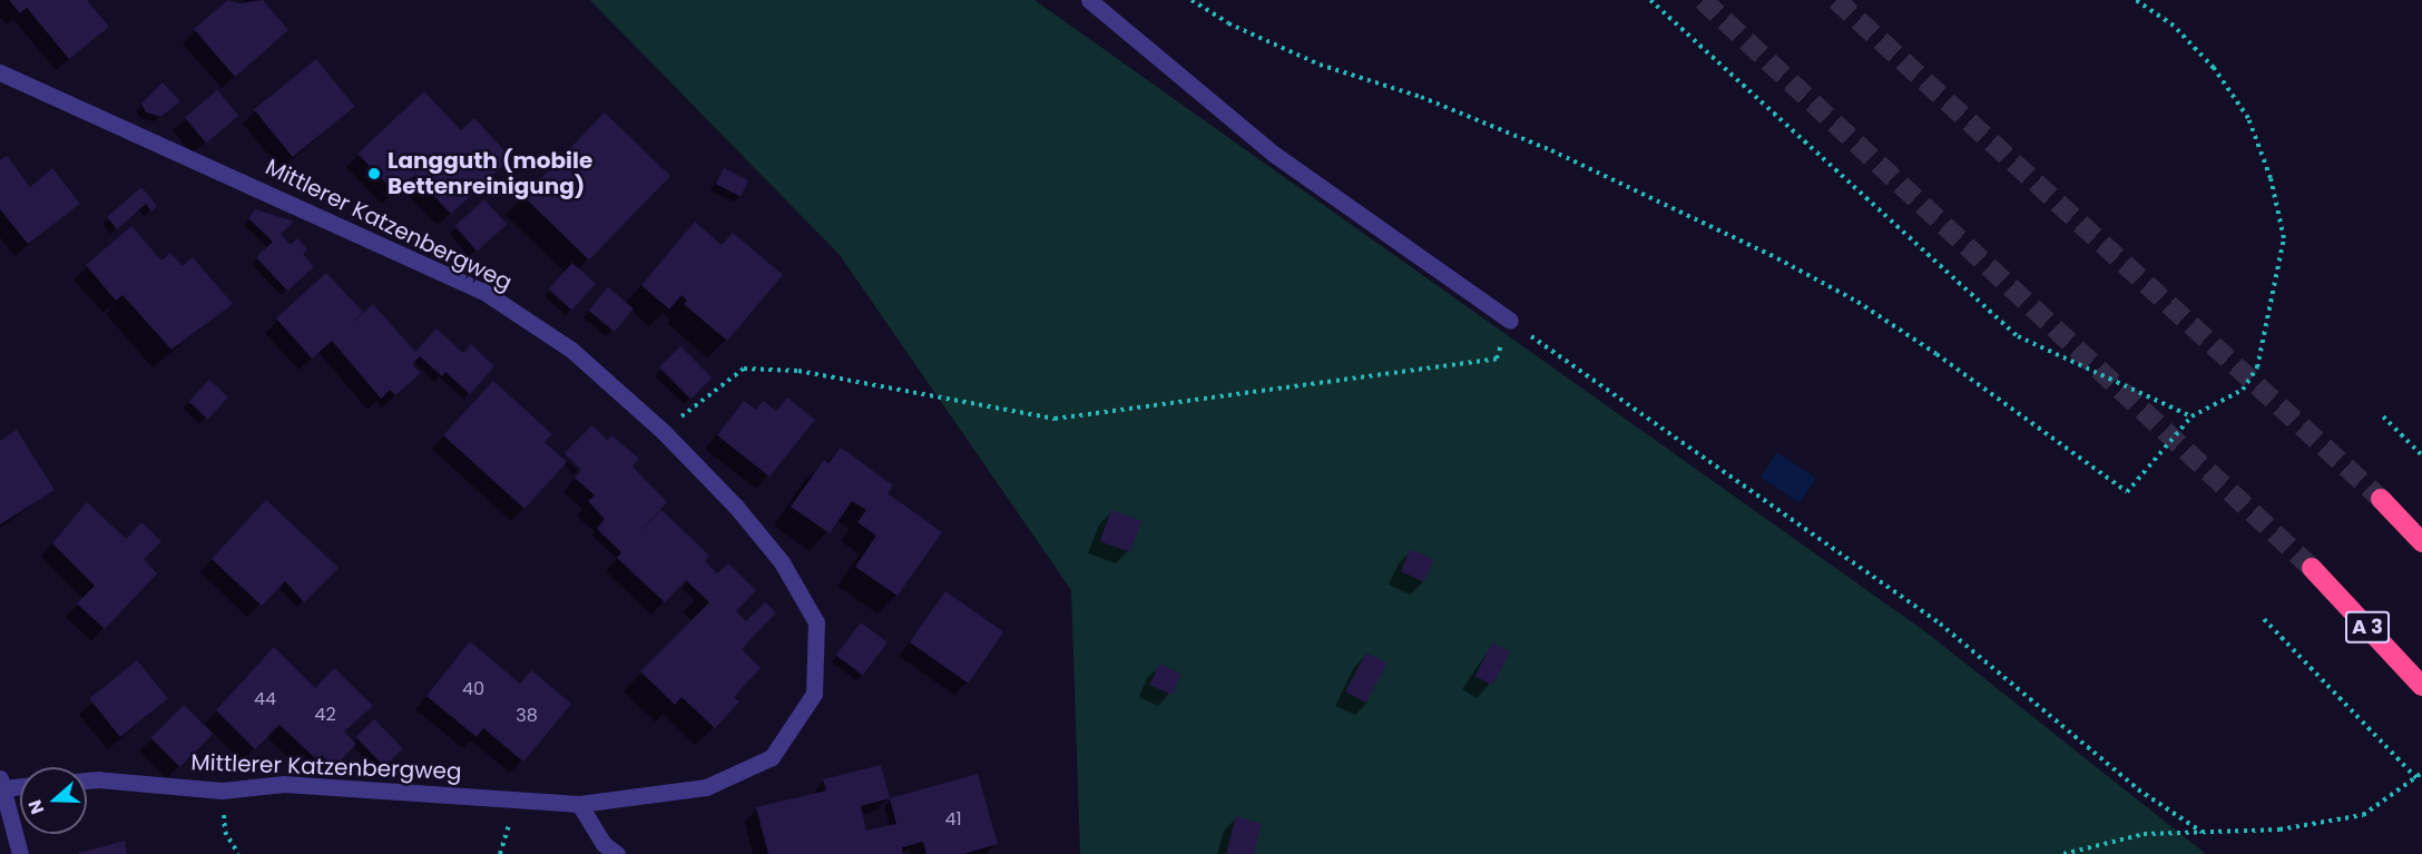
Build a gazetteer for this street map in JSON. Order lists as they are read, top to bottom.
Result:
{
  "streets": {
    "highway": ["A 3"],
    "street": ["Mittlerer Katzenbergweg"]
  },
  "places": ["Langguth (mobile Bettenreinigung)"],
  "house_numbers": [
    "40",
    "44",
    "42",
    "38",
    "41"
  ],
  "north": "left"
}
